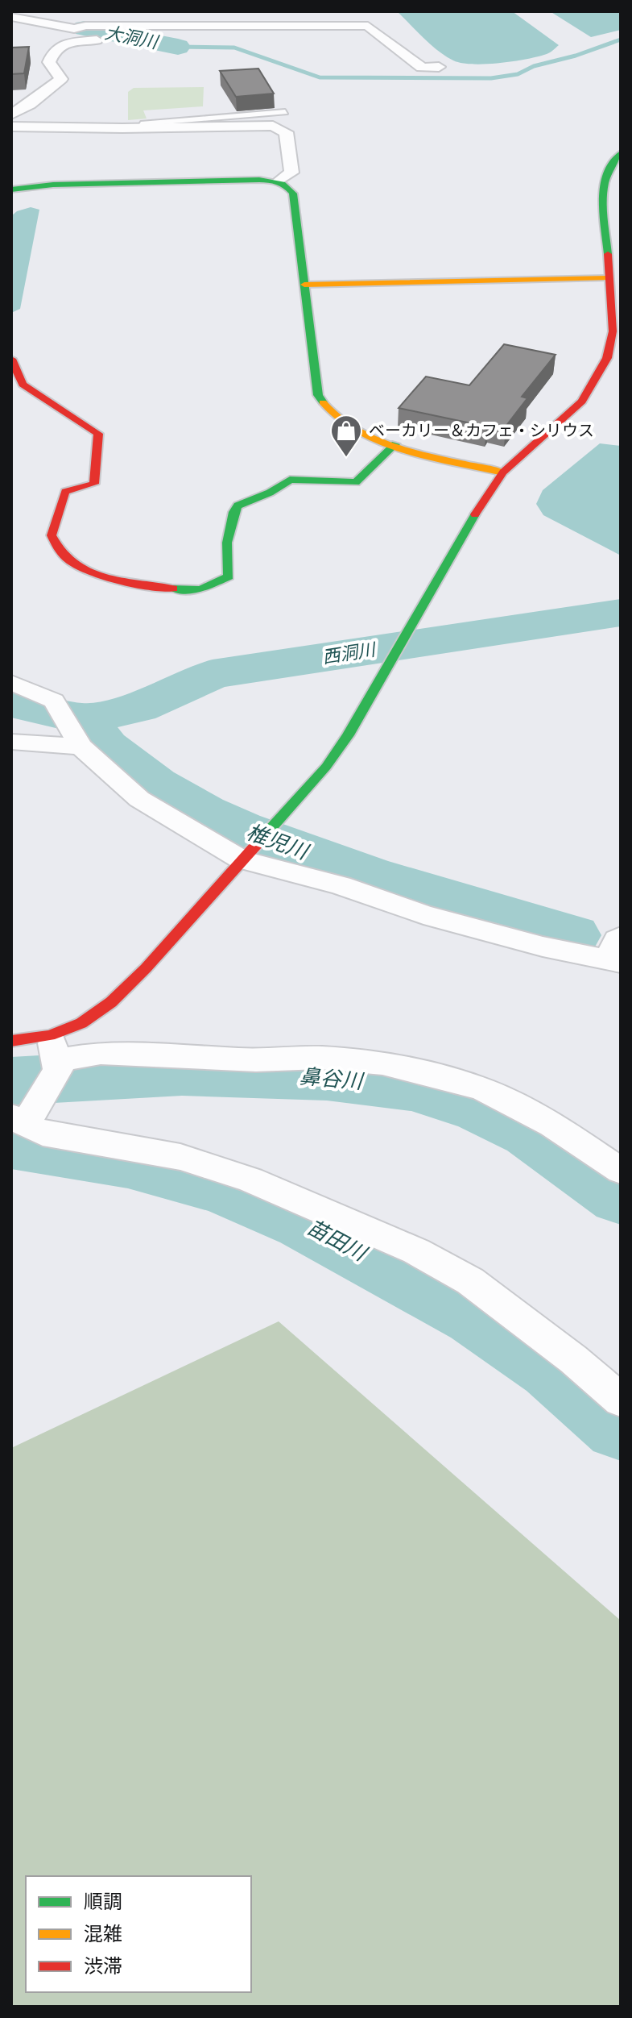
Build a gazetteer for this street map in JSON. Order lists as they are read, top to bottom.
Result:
{
  "water": [
    "大洞川",
    "西洞川",
    "椎児川",
    "鼻谷川",
    "苗田川"
  ],
  "places": {
    "shop": ["ベーカリー＆カフェ・シリウス"]
  },
  "legend": ["順調", "混雑", "渋滞"]
}
